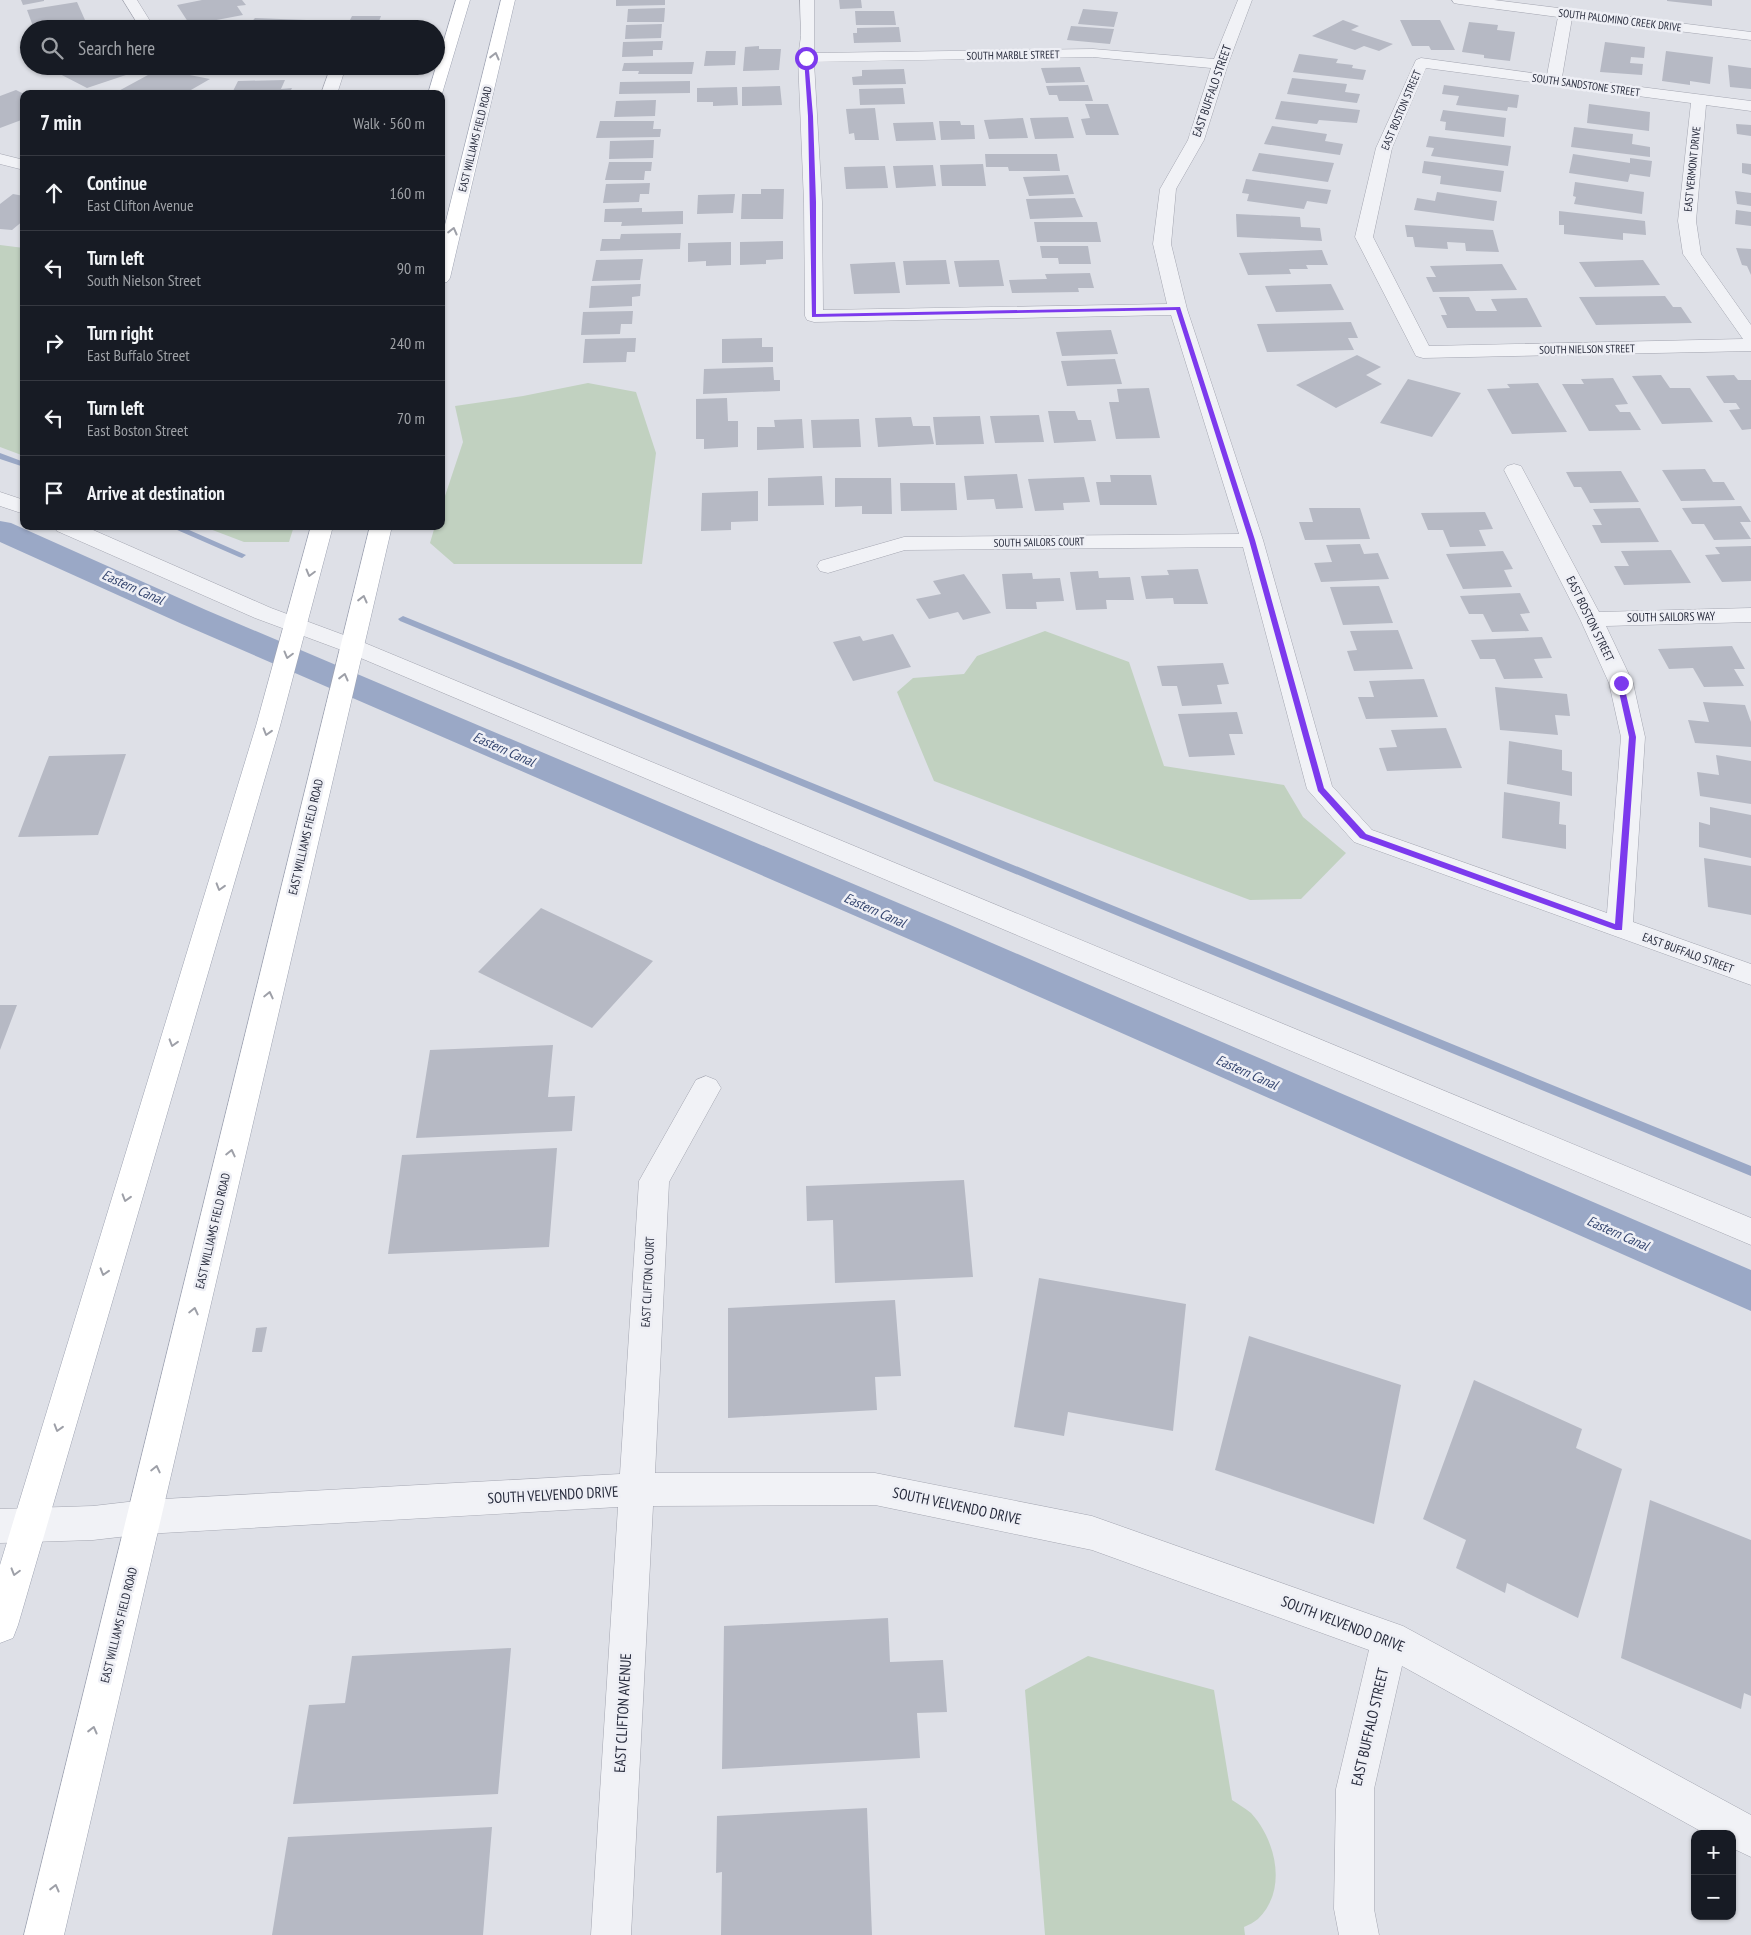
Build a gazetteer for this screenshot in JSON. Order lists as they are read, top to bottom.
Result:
{
  "streets": {
    "main road": ["EAST WILLIAMS FIELD ROAD"],
    "street": [
      "SOUTH PALOMINO CREEK DRIVE",
      "SOUTH MARBLE STREET",
      "SOUTH SANDSTONE STREET",
      "EAST BUFFALO STREET",
      "EAST BOSTON STREET",
      "EAST VERMONT DRIVE",
      "SOUTH NIELSON STREET",
      "SOUTH SAILORS COURT",
      "SOUTH SAILORS WAY",
      "EAST CLIFTON COURT",
      "SOUTH VELVENDO DRIVE",
      "EAST CLIFTON AVENUE"
    ]
  },
  "crossings": [
    ["SOUTH MARBLE STREET", "EAST BUFFALO STREET"],
    ["SOUTH SANDSTONE STREET", "EAST BOSTON STREET"],
    ["SOUTH SANDSTONE STREET", "EAST VERMONT DRIVE"],
    ["EAST BUFFALO STREET", "EAST BOSTON STREET"],
    ["EAST BUFFALO STREET", "SOUTH SAILORS COURT"],
    ["EAST BUFFALO STREET", "SOUTH VELVENDO DRIVE"],
    ["EAST BOSTON STREET", "SOUTH NIELSON STREET"],
    ["EAST BOSTON STREET", "SOUTH SAILORS WAY"],
    ["EAST WILLIAMS FIELD ROAD", "SOUTH VELVENDO DRIVE"],
    ["EAST CLIFTON COURT", "SOUTH VELVENDO DRIVE"],
    ["EAST CLIFTON COURT", "EAST CLIFTON AVENUE"],
    ["SOUTH VELVENDO DRIVE", "EAST CLIFTON AVENUE"]
  ],
  "water": ["Eastern Canal"],
  "page": {
    "search": "Search here",
    "heading": ["7 min", "Walk · 560 m"],
    "list": [
      ["Continue", "East Clifton Avenue", "160 m"],
      ["Turn left", "South Nielson Street", "90 m"],
      ["Turn right", "East Buffalo Street", "240 m"],
      ["Turn left", "East Boston Street", "70 m"],
      "Arrive at destination"
    ],
    "map_buttons": ["+", "−"]
  }
}
